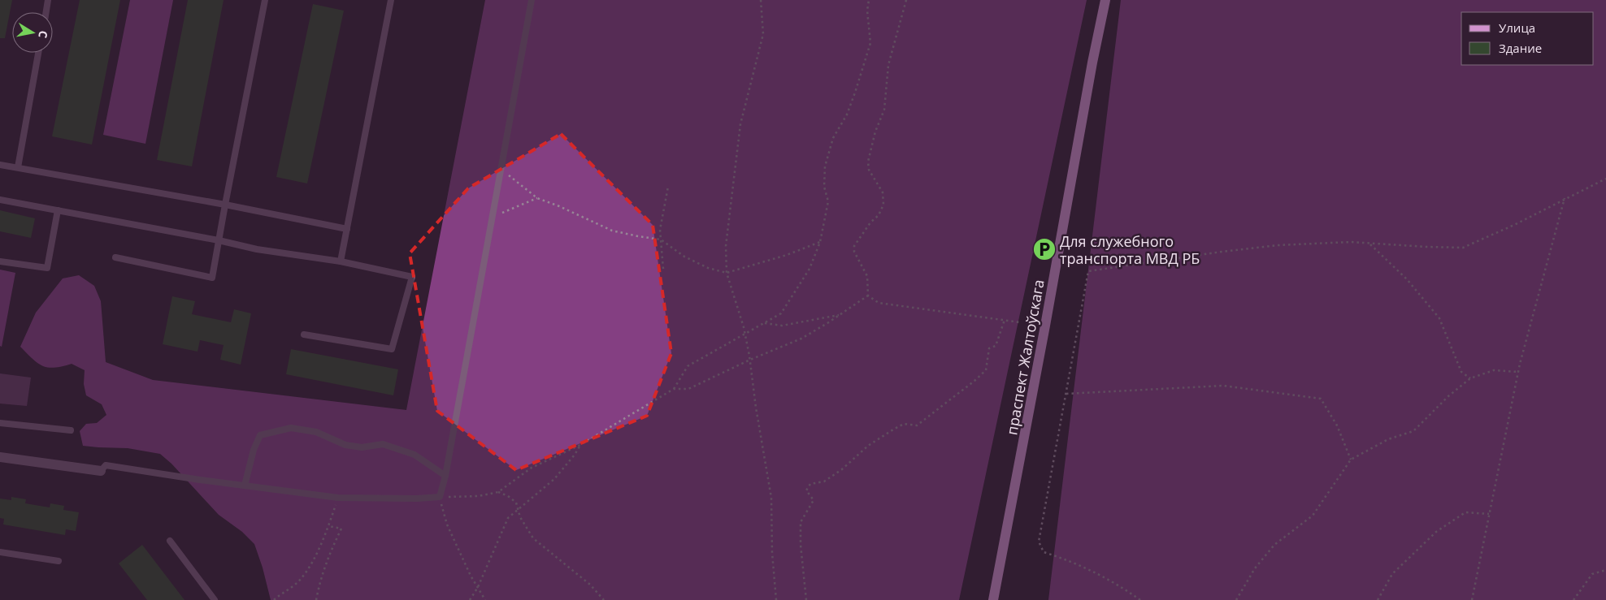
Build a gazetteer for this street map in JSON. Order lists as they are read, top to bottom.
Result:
{
  "streets": {
    "main road": ["праспект Жалтоўскага"]
  },
  "places": {
    "parking": ["Для служебного транспорта МВД РБ"]
  },
  "legend": ["Улица", "Здание"],
  "north": "right"
}
